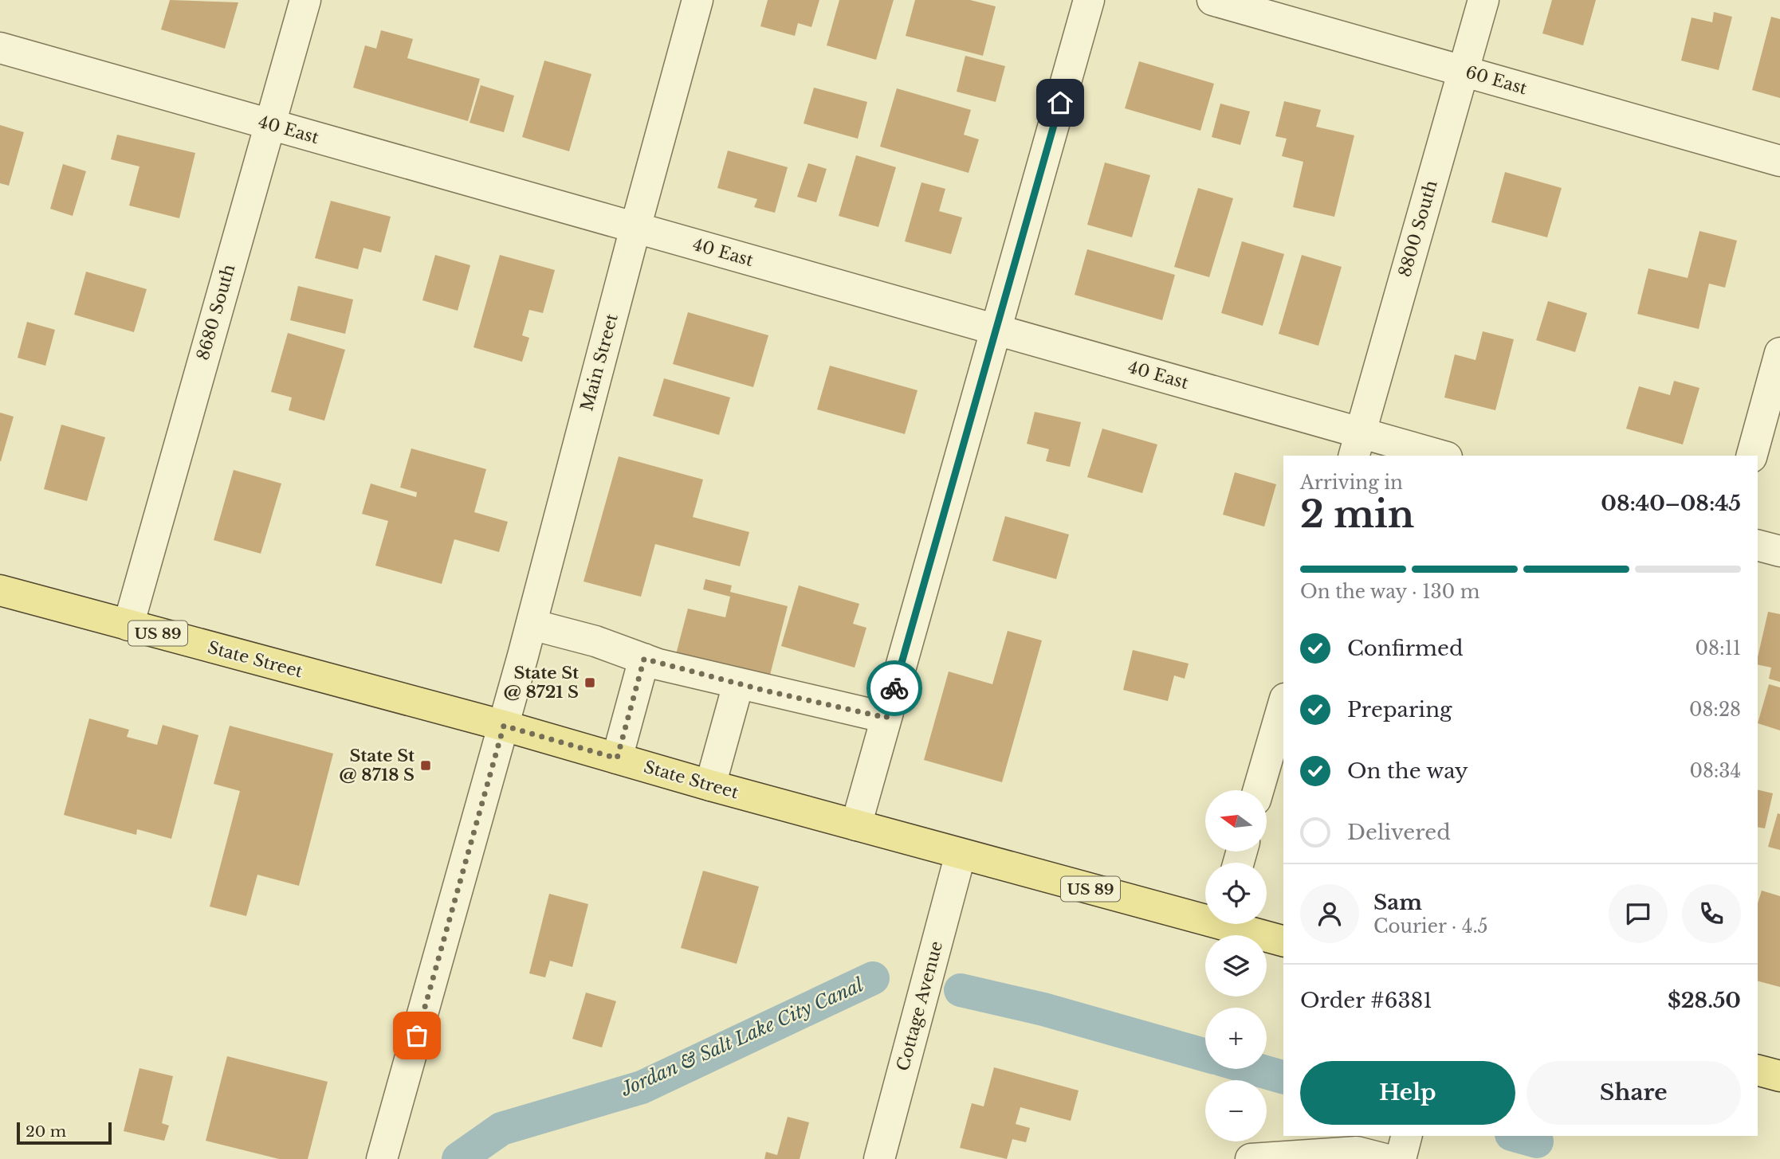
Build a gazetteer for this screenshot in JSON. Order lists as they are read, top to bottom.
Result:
{
  "streets": {
    "main road": ["US 89", "State Street"],
    "street": [
      "60 East",
      "40 East",
      "8800 South",
      "8680 South",
      "Main Street",
      "Cottage Avenue"
    ]
  },
  "crossings": [
    ["60 East", "8800 South"],
    ["40 East", "8800 South"],
    ["40 East", "8680 South"],
    ["40 East", "Main Street"],
    ["8680 South", "State Street"],
    ["Main Street", "State Street"],
    ["State Street", "Cottage Avenue"]
  ],
  "water": ["Jordan & Salt Lake City Canal"],
  "places": {
    "transit": ["State St @ 8721 S", "State St @ 8718 S"]
  },
  "scale_bar": "20 m",
  "north": "left",
  "page": {
    "heading": ["2 min", "Arriving in", "08:40–08:45"],
    "panel": [
      "Sam",
      "Courier · 4.5",
      "Order #6381",
      "$28.50"
    ],
    "bar": "On the way · 130 m",
    "list": [
      ["Confirmed", "08:11"],
      ["Preparing", "08:28"],
      ["On the way", "08:34"],
      "Delivered"
    ],
    "map_buttons": ["+", "−"],
    "buttons": ["Help", "Share"],
    "scale": "20 m"
  }
}
